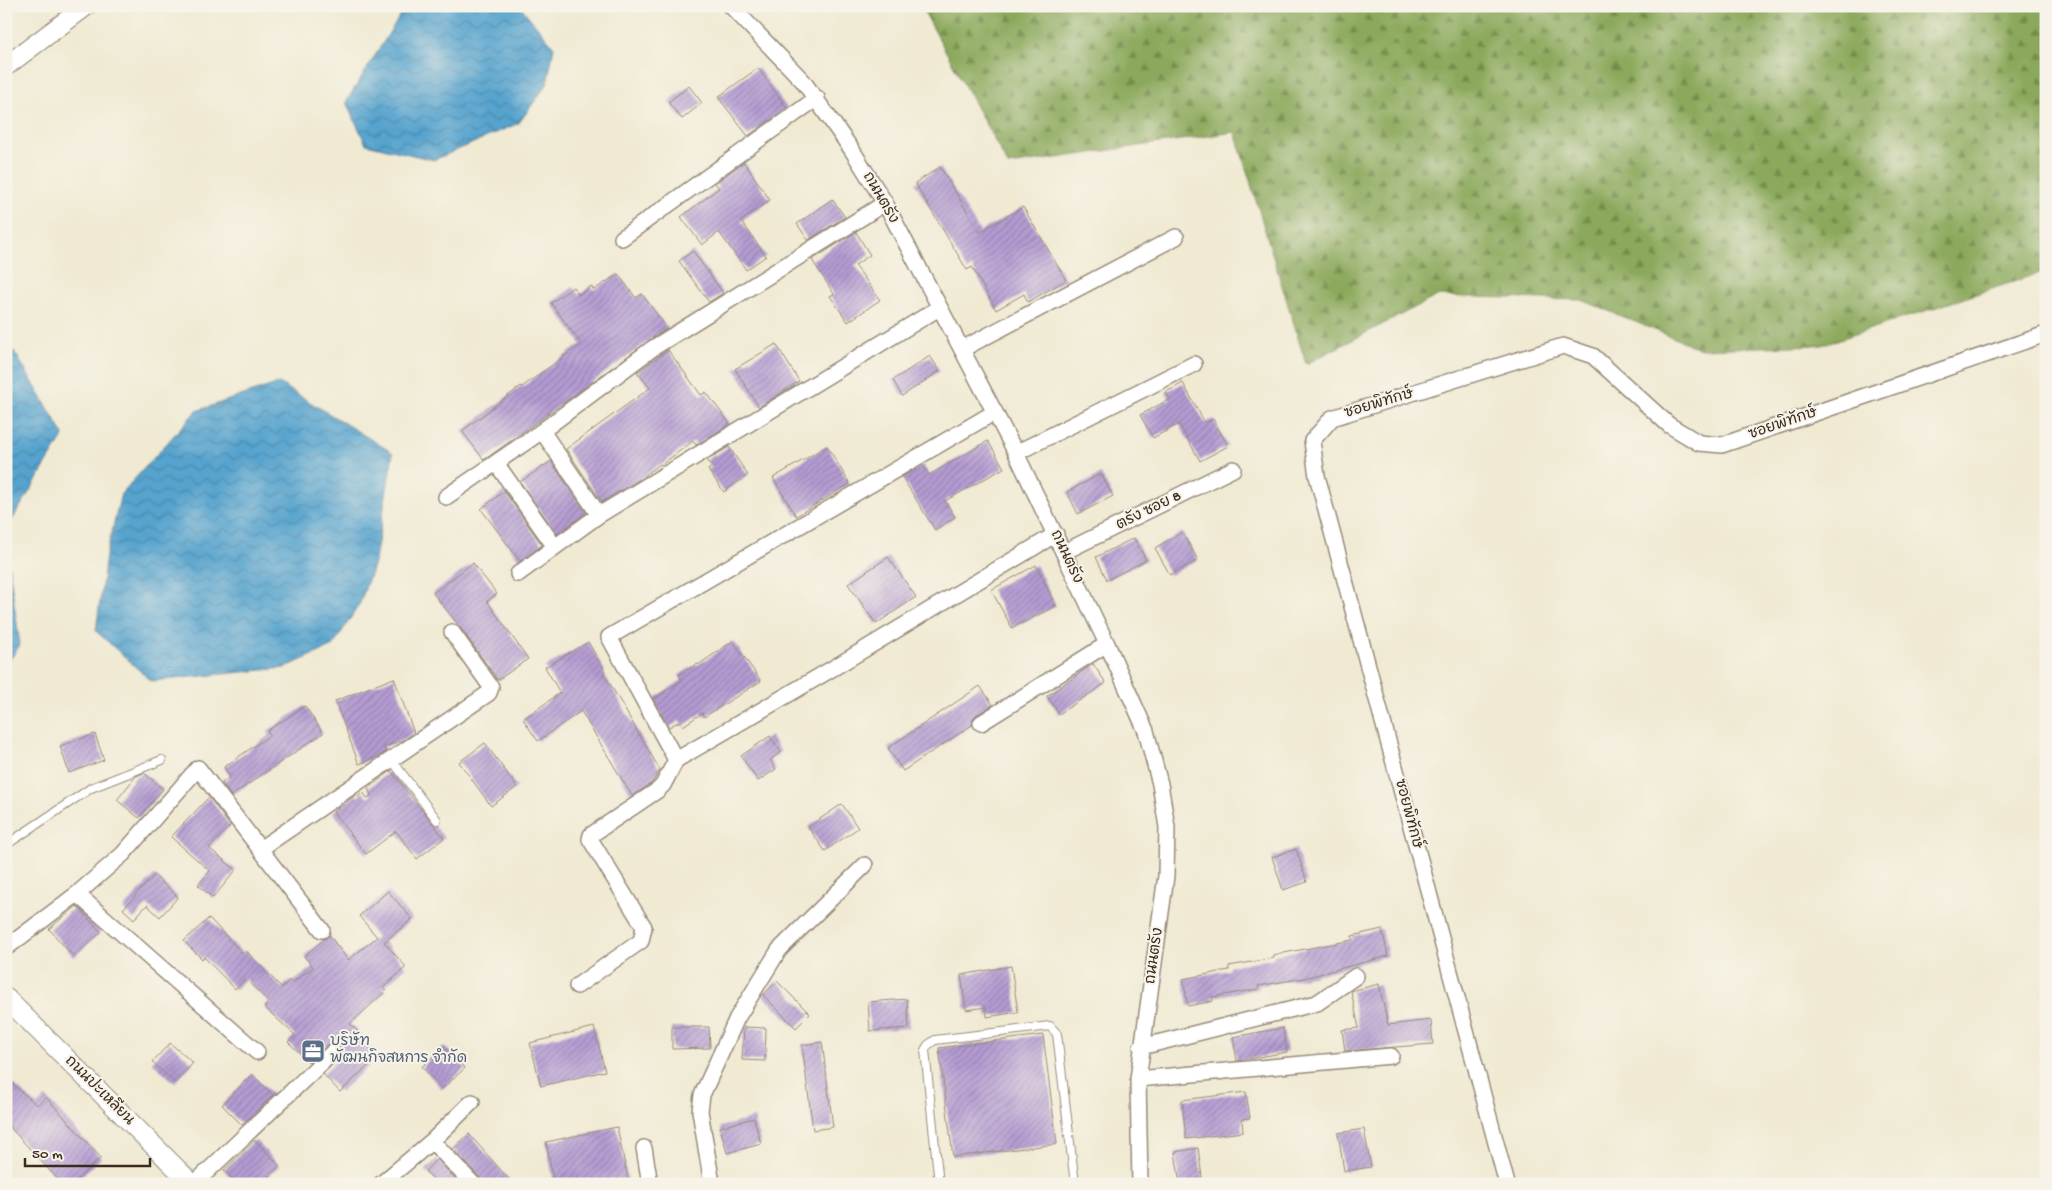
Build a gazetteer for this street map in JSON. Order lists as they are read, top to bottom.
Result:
{
  "streets": {
    "street": [
      "ถนนตรัง",
      "ซอยพิทักษ์",
      "ตรัง ซอย 8",
      "ถนนปะเหลียน"
    ]
  },
  "crossings": [
    ["ถนนตรัง", "ตรัง ซอย 8"]
  ],
  "places": {
    "office": ["บริษัท พัฒนกิจสหการ จำกัด"]
  },
  "scale_bar": "50 m"
}
